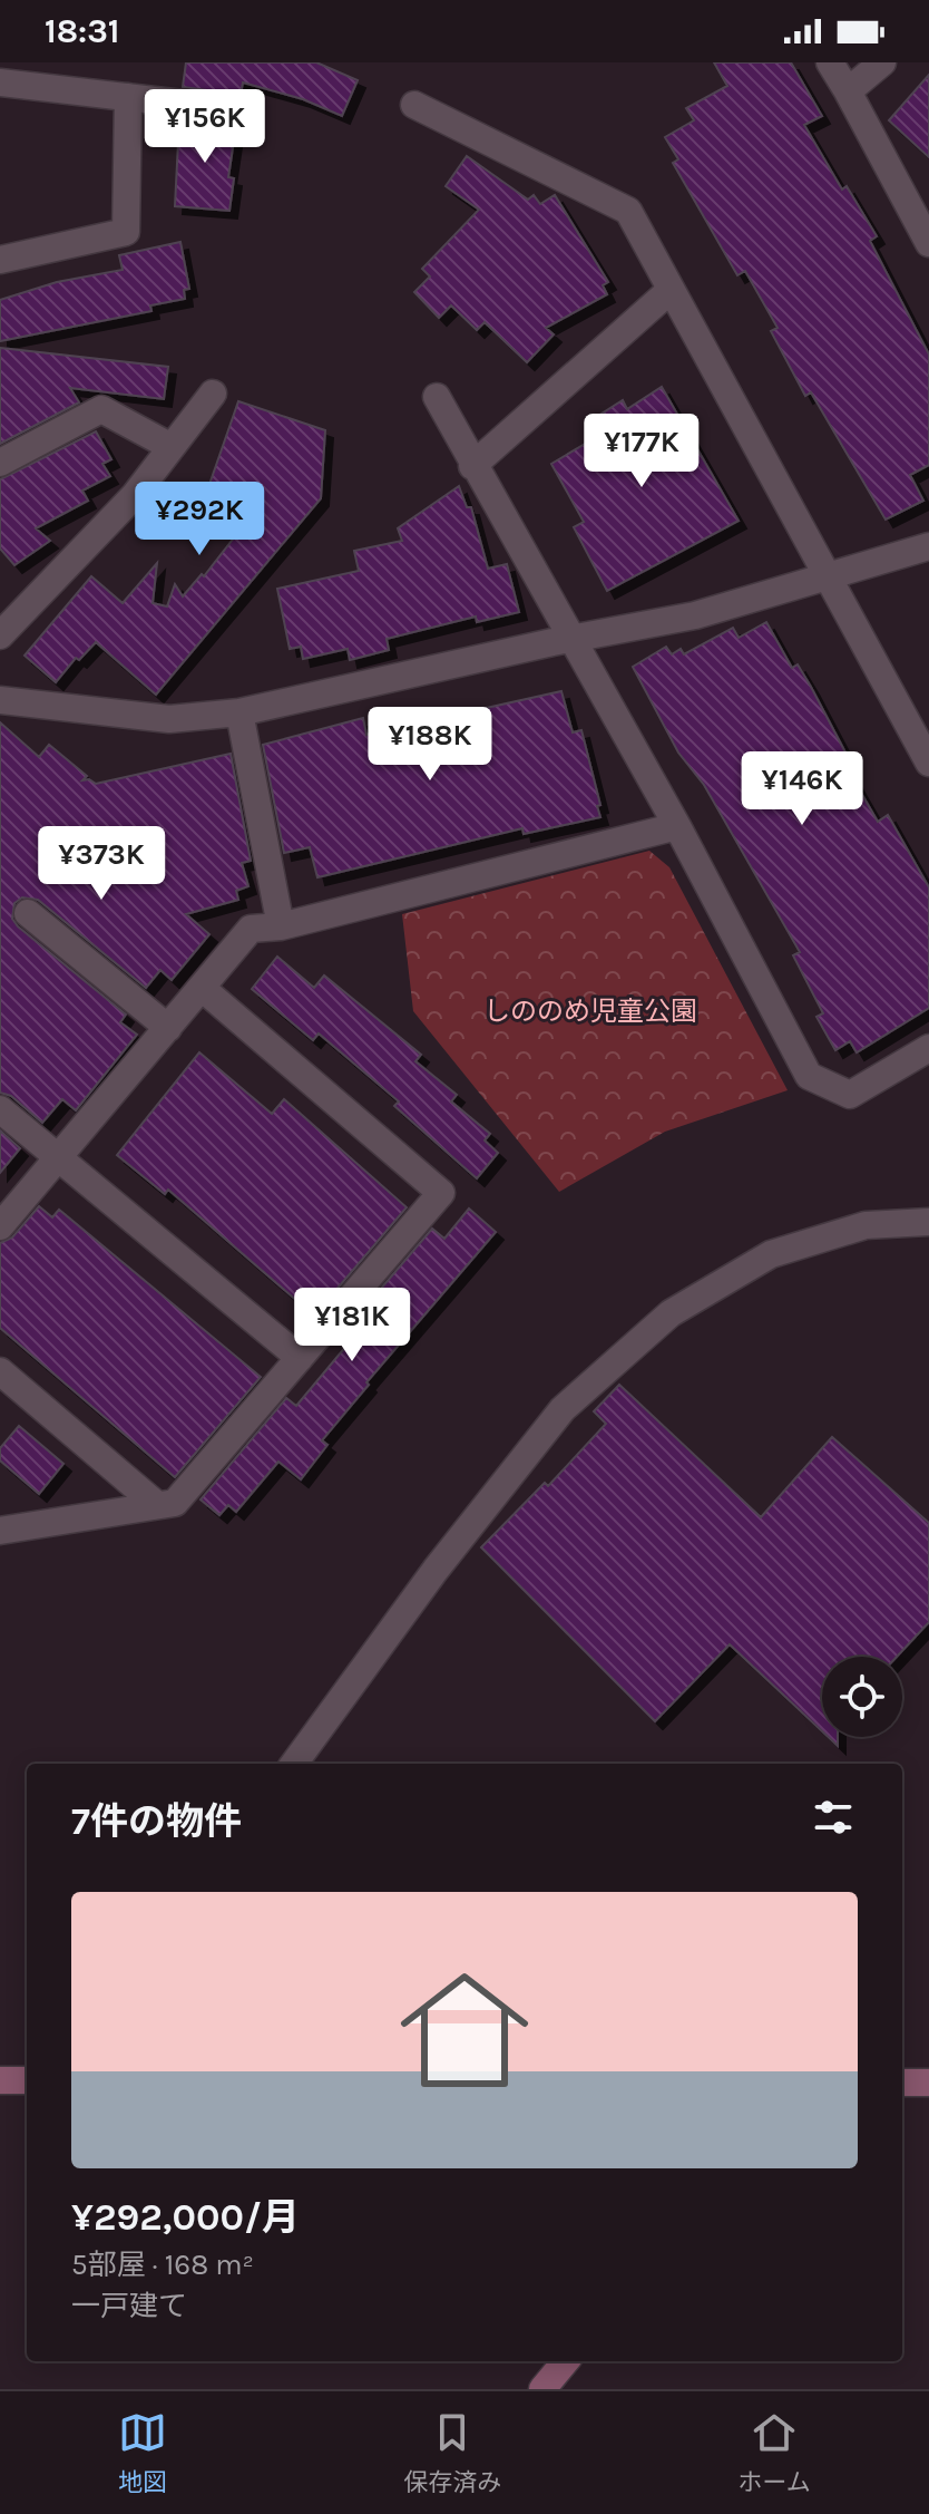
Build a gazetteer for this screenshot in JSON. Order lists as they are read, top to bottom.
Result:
{
  "parks": ["しののめ児童公園"],
  "page": {
    "status": "18:31",
    "price": [
      "¥156K",
      "¥177K",
      "¥292K",
      "¥188K",
      "¥146K",
      "¥373K",
      "¥181K"
    ],
    "heading": "7件の物件",
    "list": [
      {
        "name": "¥292,000/月",
        "note": "5部屋 · 168 m² · 一戸建て"
      }
    ],
    "tabs": ["地図", "保存済み", "ホーム"]
  }
}
